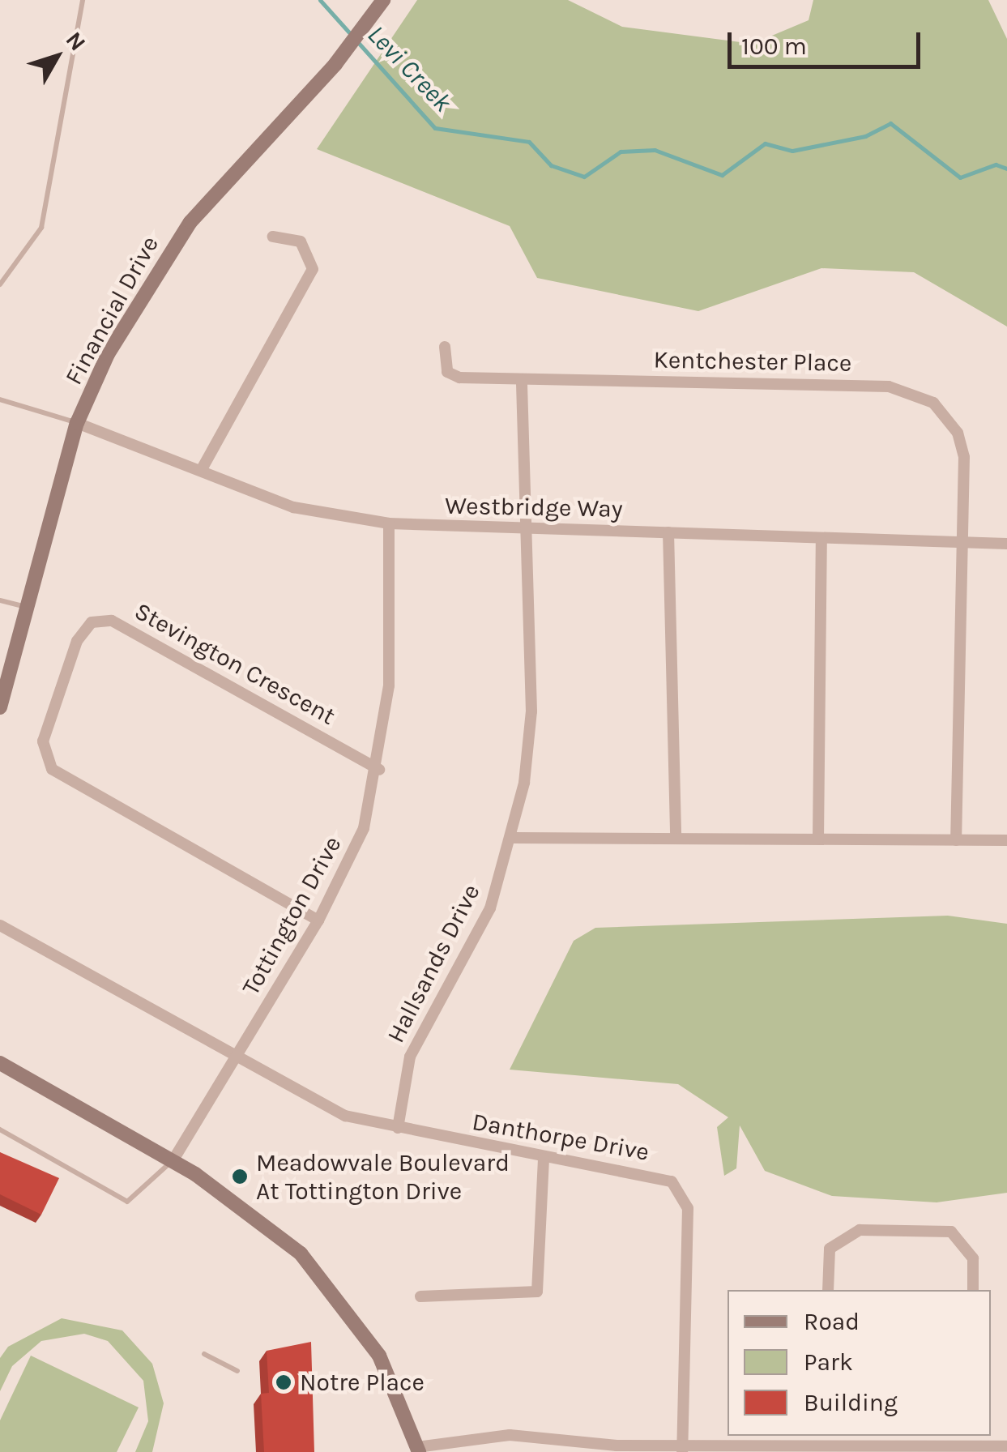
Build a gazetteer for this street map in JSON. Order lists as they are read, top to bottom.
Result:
{
  "streets": {
    "street": [
      "Financial Drive",
      "Kentchester Place",
      "Westbridge Way",
      "Stevington Crescent",
      "Tottington Drive",
      "Hallsands Drive",
      "Danthorpe Drive"
    ]
  },
  "crossings": [
    ["Financial Drive", "Westbridge Way"],
    ["Kentchester Place", "Westbridge Way"],
    ["Kentchester Place", "Hallsands Drive"],
    ["Westbridge Way", "Tottington Drive"],
    ["Westbridge Way", "Hallsands Drive"],
    ["Stevington Crescent", "Tottington Drive"],
    ["Tottington Drive", "Danthorpe Drive"],
    ["Hallsands Drive", "Danthorpe Drive"]
  ],
  "water": ["Levi Creek"],
  "places": ["Meadowvale Boulevard At Tottington Drive", "Notre Place"],
  "legend": ["Road", "Park", "Building"],
  "scale_bar": "100 m",
  "north": "top right"
}
